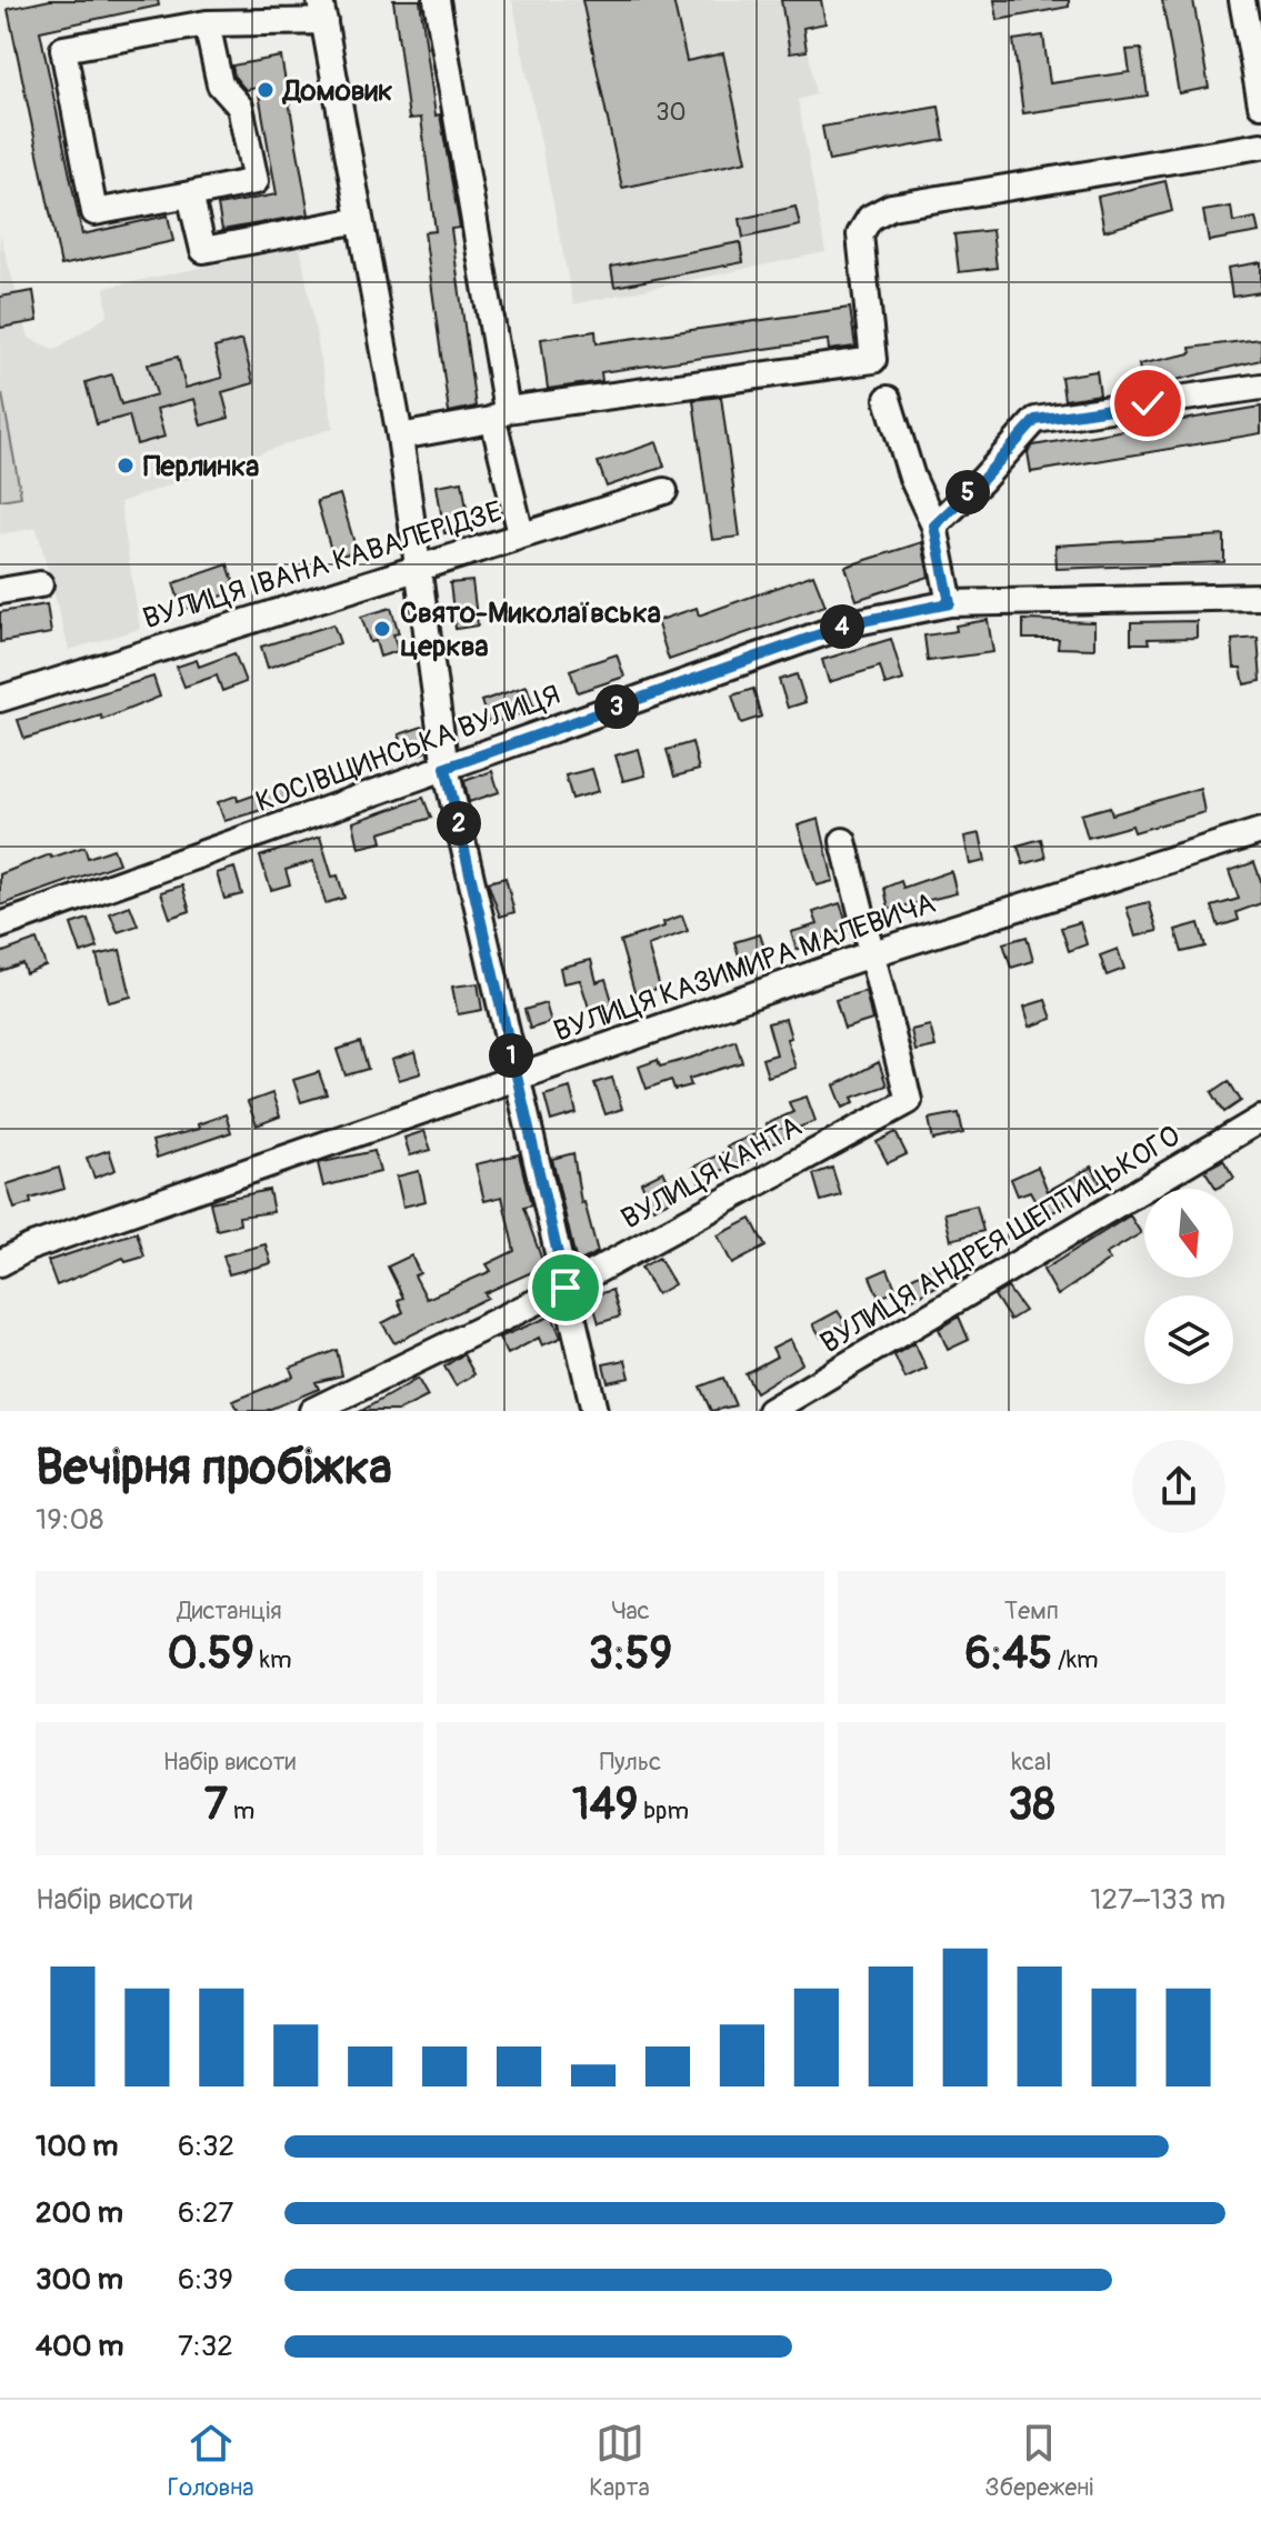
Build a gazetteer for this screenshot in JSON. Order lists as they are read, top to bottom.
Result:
{
  "streets": {
    "street": [
      "ВУЛИЦЯ ІВАНА КАВАЛЕРІДЗЕ",
      "КОСІВЩИНСЬКА ВУЛИЦЯ",
      "ВУЛИЦЯ КАЗИМИРА МАЛЕВИЧА",
      "ВУЛИЦЯ КАНТА",
      "ВУЛИЦЯ АНДРЕЯ ШЕПТИЦЬКОГО"
    ]
  },
  "crossings": [
    ["ВУЛИЦЯ КАЗИМИРА МАЛЕВИЧА", "ВУЛИЦЯ КАНТА"]
  ],
  "places": ["Домовик", "Перлинка", "Свято-Миколаївська церква"],
  "house_numbers": ["30"],
  "north": "bottom",
  "page": {
    "pins": [
      "5",
      "4",
      "3",
      "2",
      "1"
    ],
    "heading": ["Вечірня пробіжка", "19:08"],
    "stats": [
      ["Дистанція", "0.59 km"],
      ["Час", "3:59"],
      ["Темп", "6:45 /km"],
      ["Набір висоти", "7 m"],
      ["Пульс", "149 bpm"],
      ["kcal", "38"]
    ],
    "chart": ["Набір висоти", "127–133 m"],
    "list": [
      {
        "name": "100 m",
        "note": "6:32"
      },
      {
        "name": "200 m",
        "note": "6:27"
      },
      {
        "name": "300 m",
        "note": "6:39"
      },
      {
        "name": "400 m",
        "note": "7:32"
      }
    ],
    "tabs": ["Головна", "Карта", "Збережені"]
  }
}
